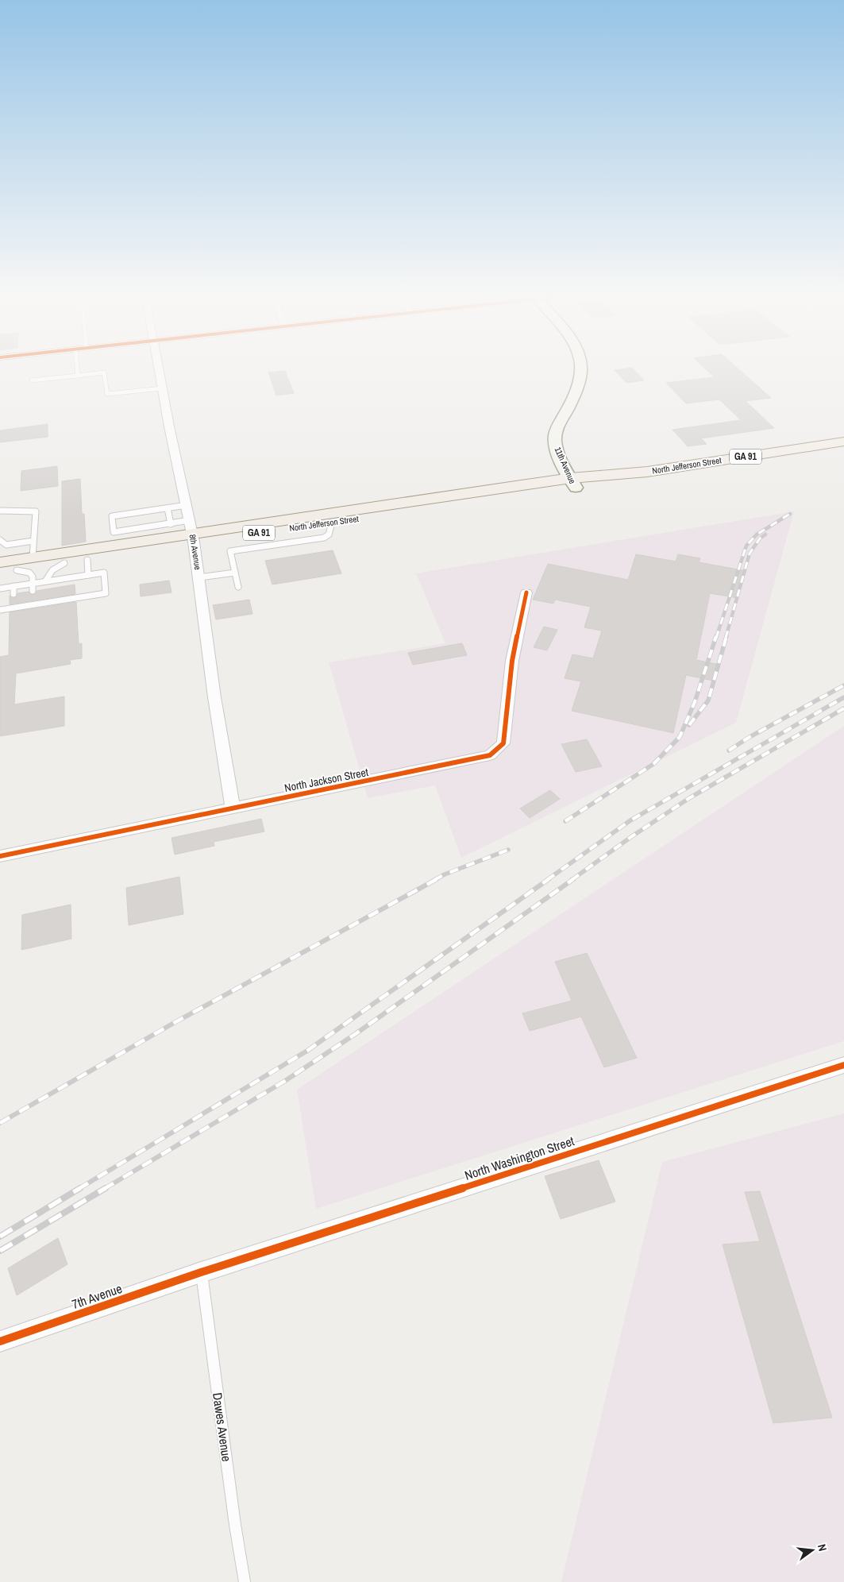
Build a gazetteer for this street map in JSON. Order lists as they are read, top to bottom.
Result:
{
  "streets": {
    "main road": ["GA 91", "North Jefferson Street"],
    "street": [
      "11th Avenue",
      "8th Avenue",
      "North Jackson Street",
      "North Washington Street",
      "7th Avenue"
    ],
    "lane": ["Dawes Avenue"]
  },
  "crossings": [
    ["11th Avenue", "North Jefferson Street"],
    ["North Jefferson Street", "8th Avenue"],
    ["8th Avenue", "North Jackson Street"],
    ["North Washington Street", "7th Avenue"],
    ["North Washington Street", "Dawes Avenue"],
    ["7th Avenue", "Dawes Avenue"]
  ],
  "north": "right"
}
